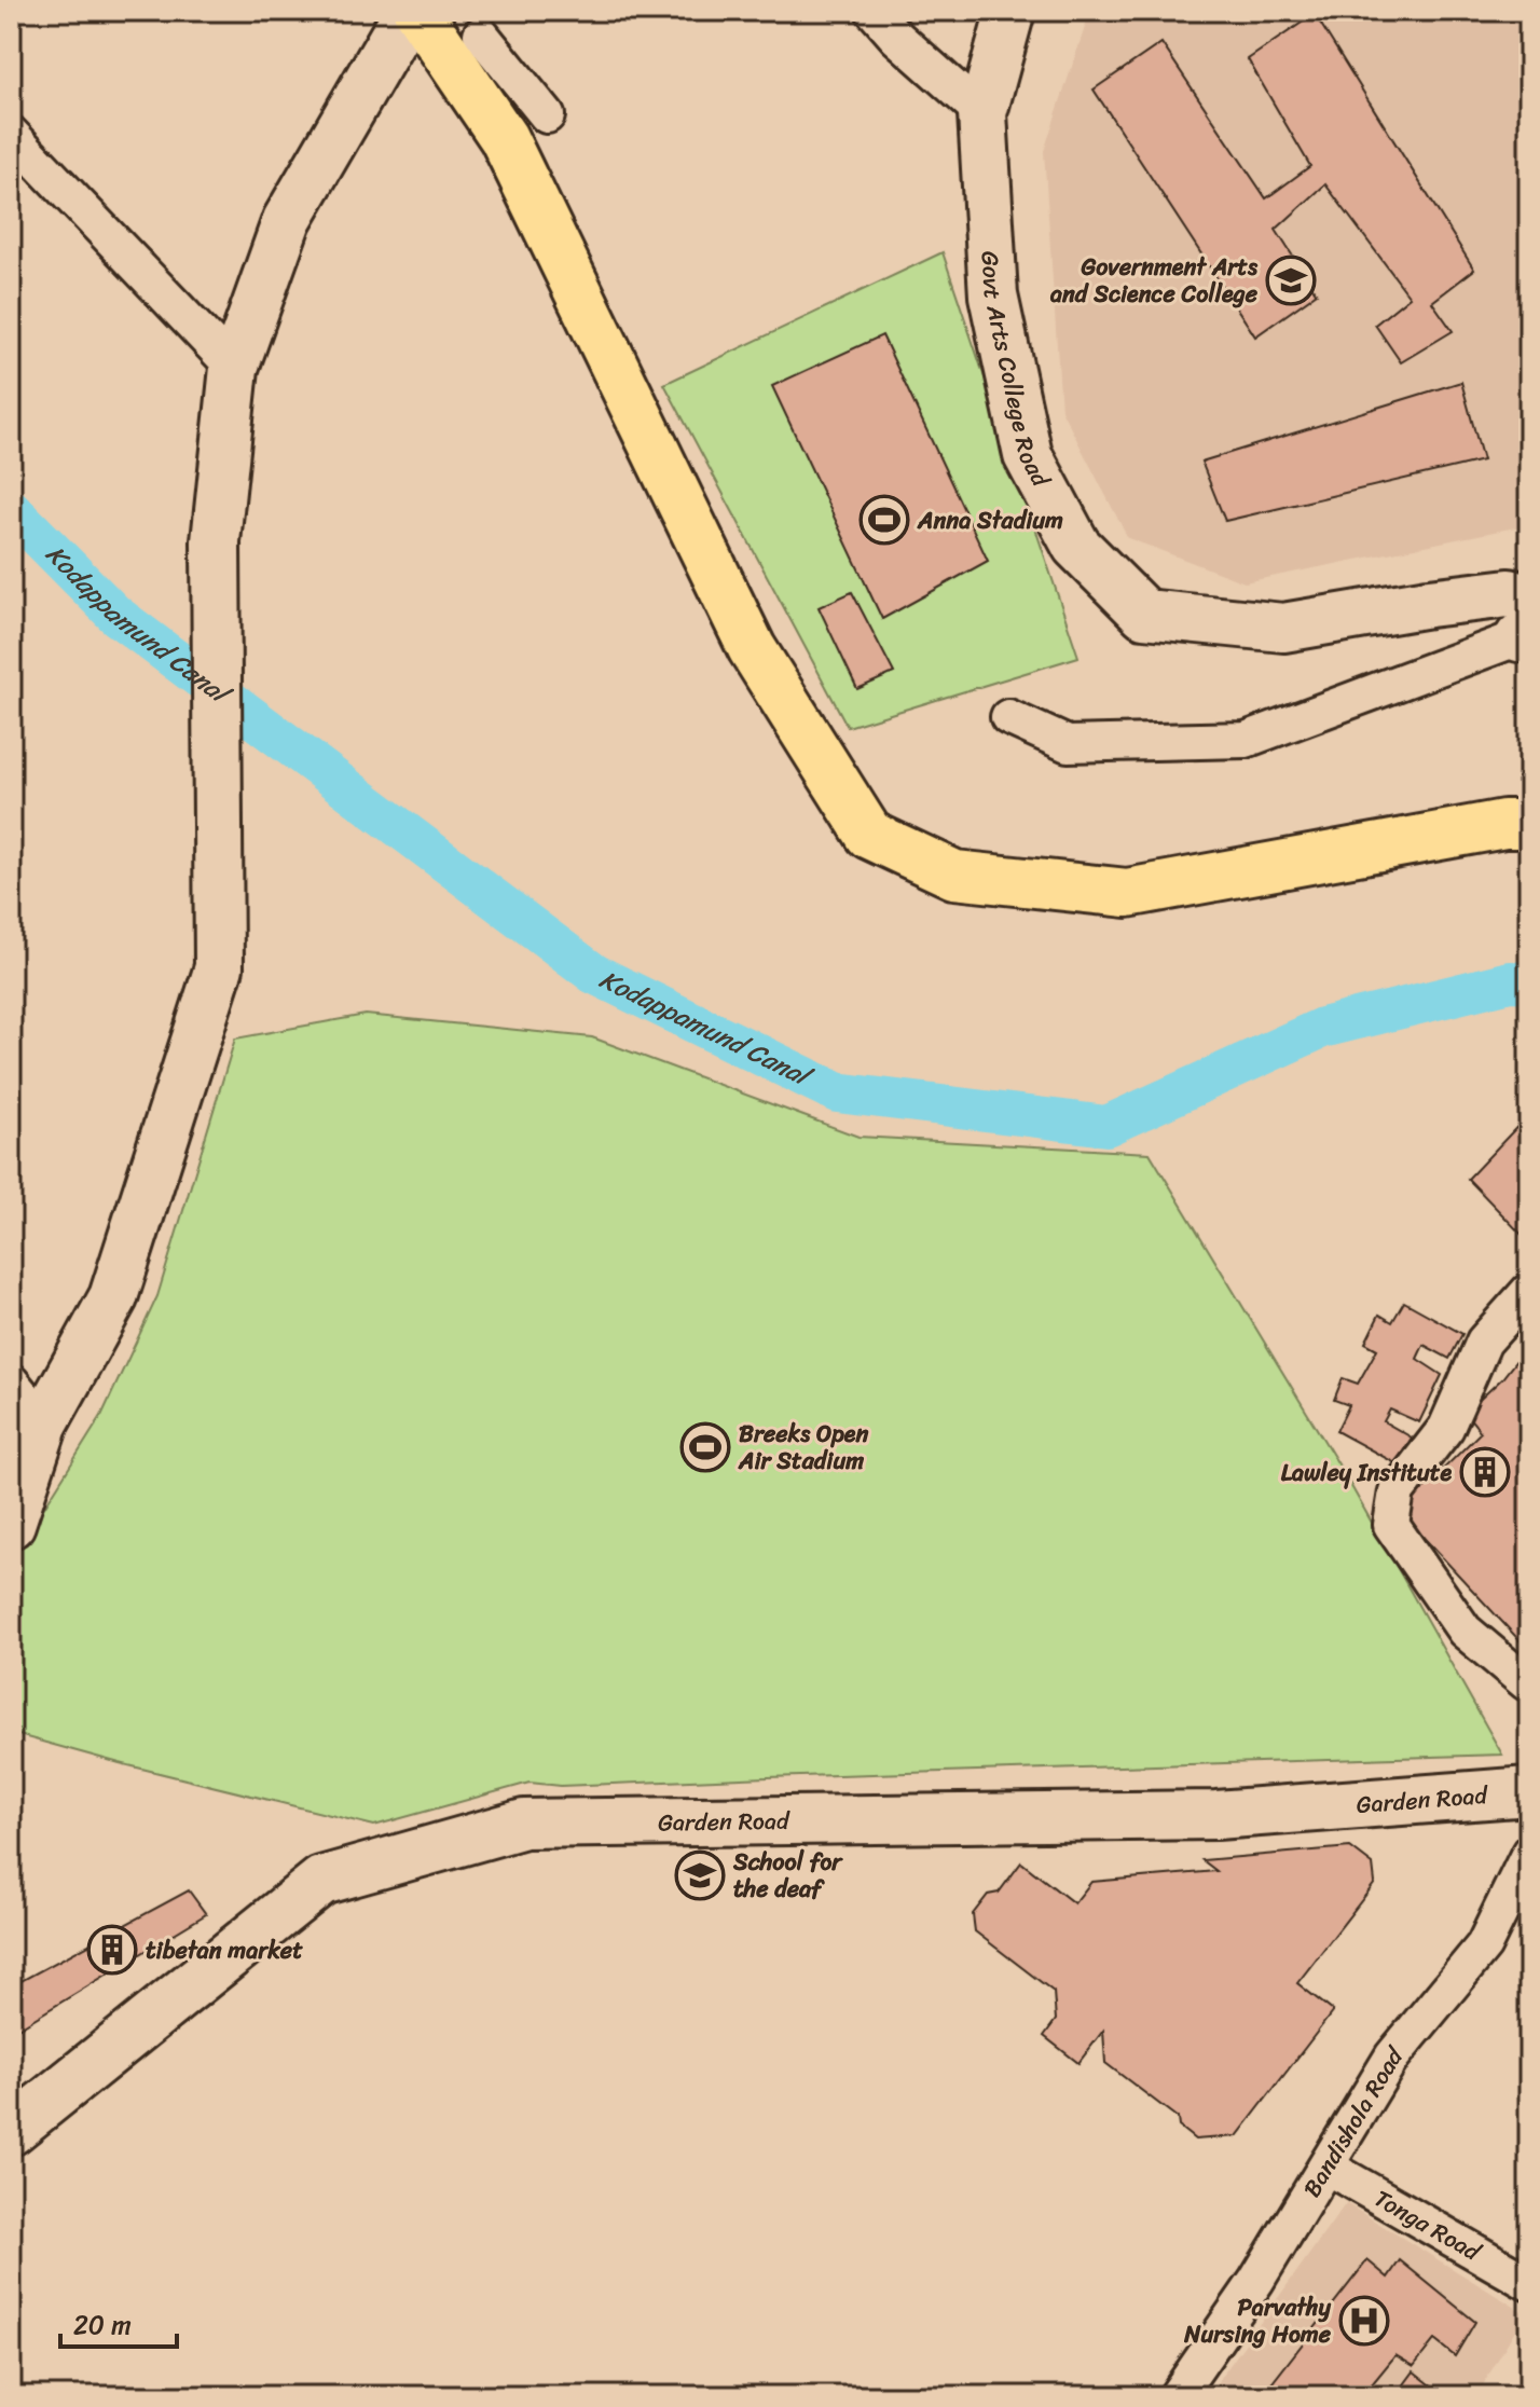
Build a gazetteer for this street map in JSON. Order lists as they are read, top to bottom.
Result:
{
  "streets": {
    "street": [
      "Govt Arts College Road",
      "Garden Road",
      "Bandishola Road",
      "Tonga Road"
    ]
  },
  "crossings": [
    ["Bandishola Road", "Tonga Road"]
  ],
  "water": ["Kodappamund Canal"],
  "places": {
    "school or university": ["Government Arts and Science College", "School for the deaf"],
    "sports": ["Anna Stadium", "Breeks Open Air Stadium"],
    "building": ["Lawley Institute", "tibetan market"],
    "hospital": ["Parvathy Nursing Home"]
  },
  "scale_bar": "20 m"
}
